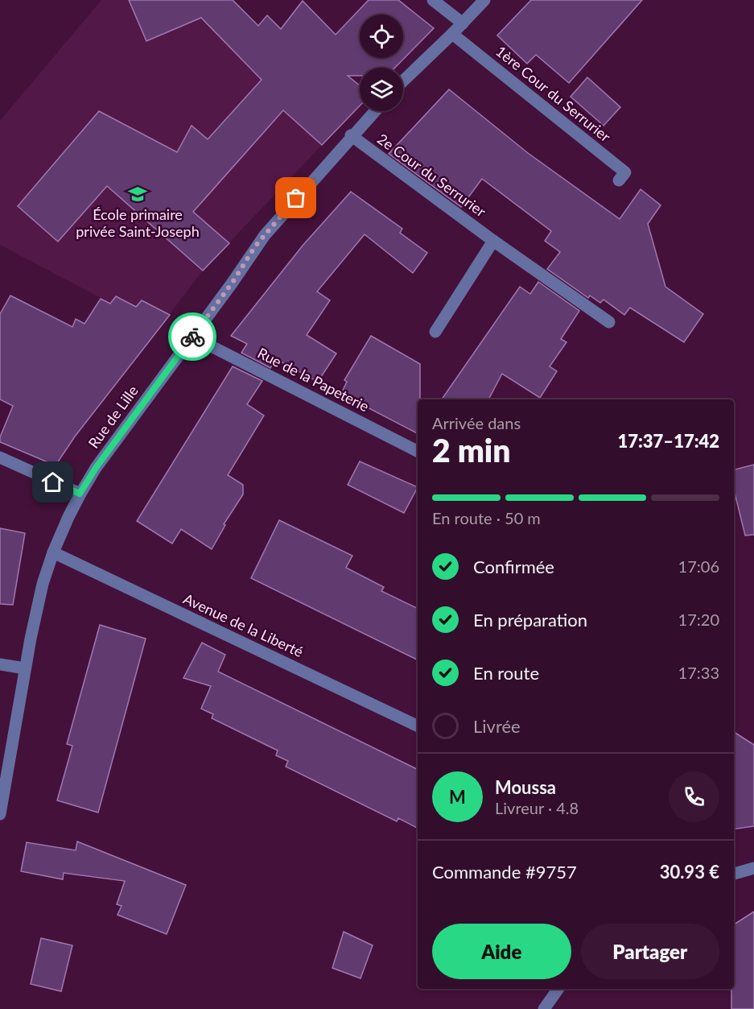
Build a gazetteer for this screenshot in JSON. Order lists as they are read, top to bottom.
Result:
{
  "streets": {
    "street": [
      "1ère Cour du Serrurier",
      "2e Cour du Serrurier",
      "Rue de la Papeterie",
      "Rue de Lille",
      "Avenue de la Liberté"
    ]
  },
  "crossings": [
    ["2e Cour du Serrurier", "Rue de Lille"],
    ["Rue de la Papeterie", "Rue de Lille"],
    ["Rue de Lille", "Avenue de la Liberté"]
  ],
  "places": {
    "school or university": ["École primaire privée Saint-Joseph"]
  },
  "page": {
    "heading": ["2 min", "Arrivée dans", "17:37–17:42"],
    "panel": [
      "Moussa",
      "Livreur · 4.8",
      "Commande #9757",
      "30.93 €"
    ],
    "bar": "En route · 50 m",
    "list": [
      ["Confirmée", "17:06"],
      ["En préparation", "17:20"],
      ["En route", "17:33"],
      "Livrée"
    ],
    "round": "M",
    "buttons": ["Aide", "Partager"]
  }
}
